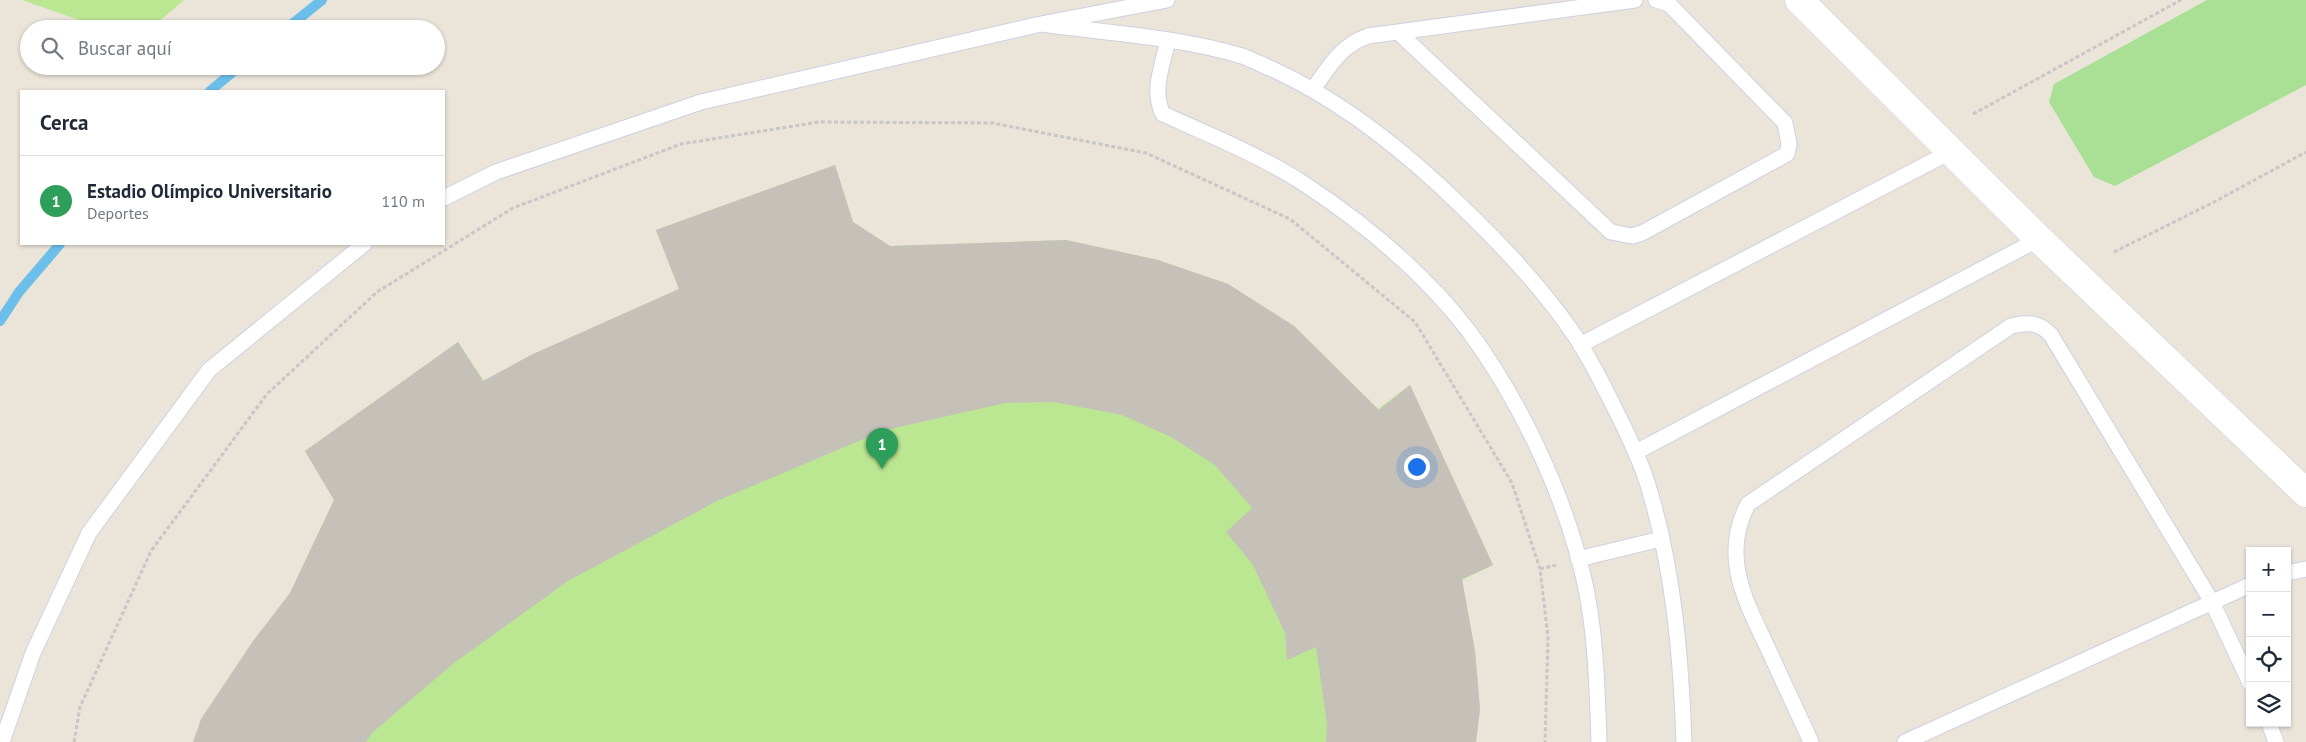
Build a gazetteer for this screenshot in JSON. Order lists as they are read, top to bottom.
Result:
{
  "page": {
    "search": "Buscar aquí",
    "heading": "Cerca",
    "list": [
      {
        "mark": "1",
        "name": "Estadio Olímpico Universitario",
        "note": "Deportes",
        "value": "110 m"
      }
    ],
    "pins": "1",
    "map_buttons": ["+", "−"]
  }
}
